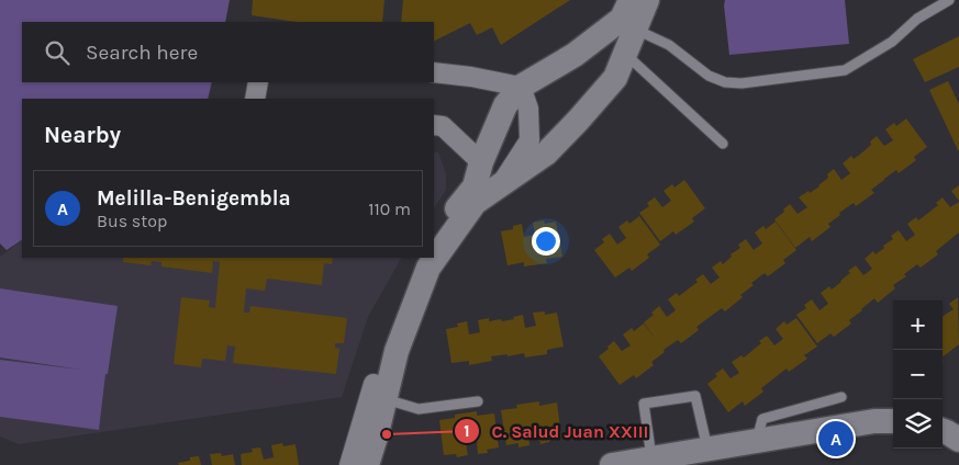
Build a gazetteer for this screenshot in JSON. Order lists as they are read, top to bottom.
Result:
{
  "places": ["C. Salud Juan XXIII"],
  "page": {
    "search": "Search here",
    "heading": "Nearby",
    "list": [
      {
        "mark": "A",
        "name": "Melilla-Benigembla",
        "note": "Bus stop",
        "value": "110 m"
      }
    ],
    "map_buttons": ["+", "−"],
    "pins": "A"
  }
}
